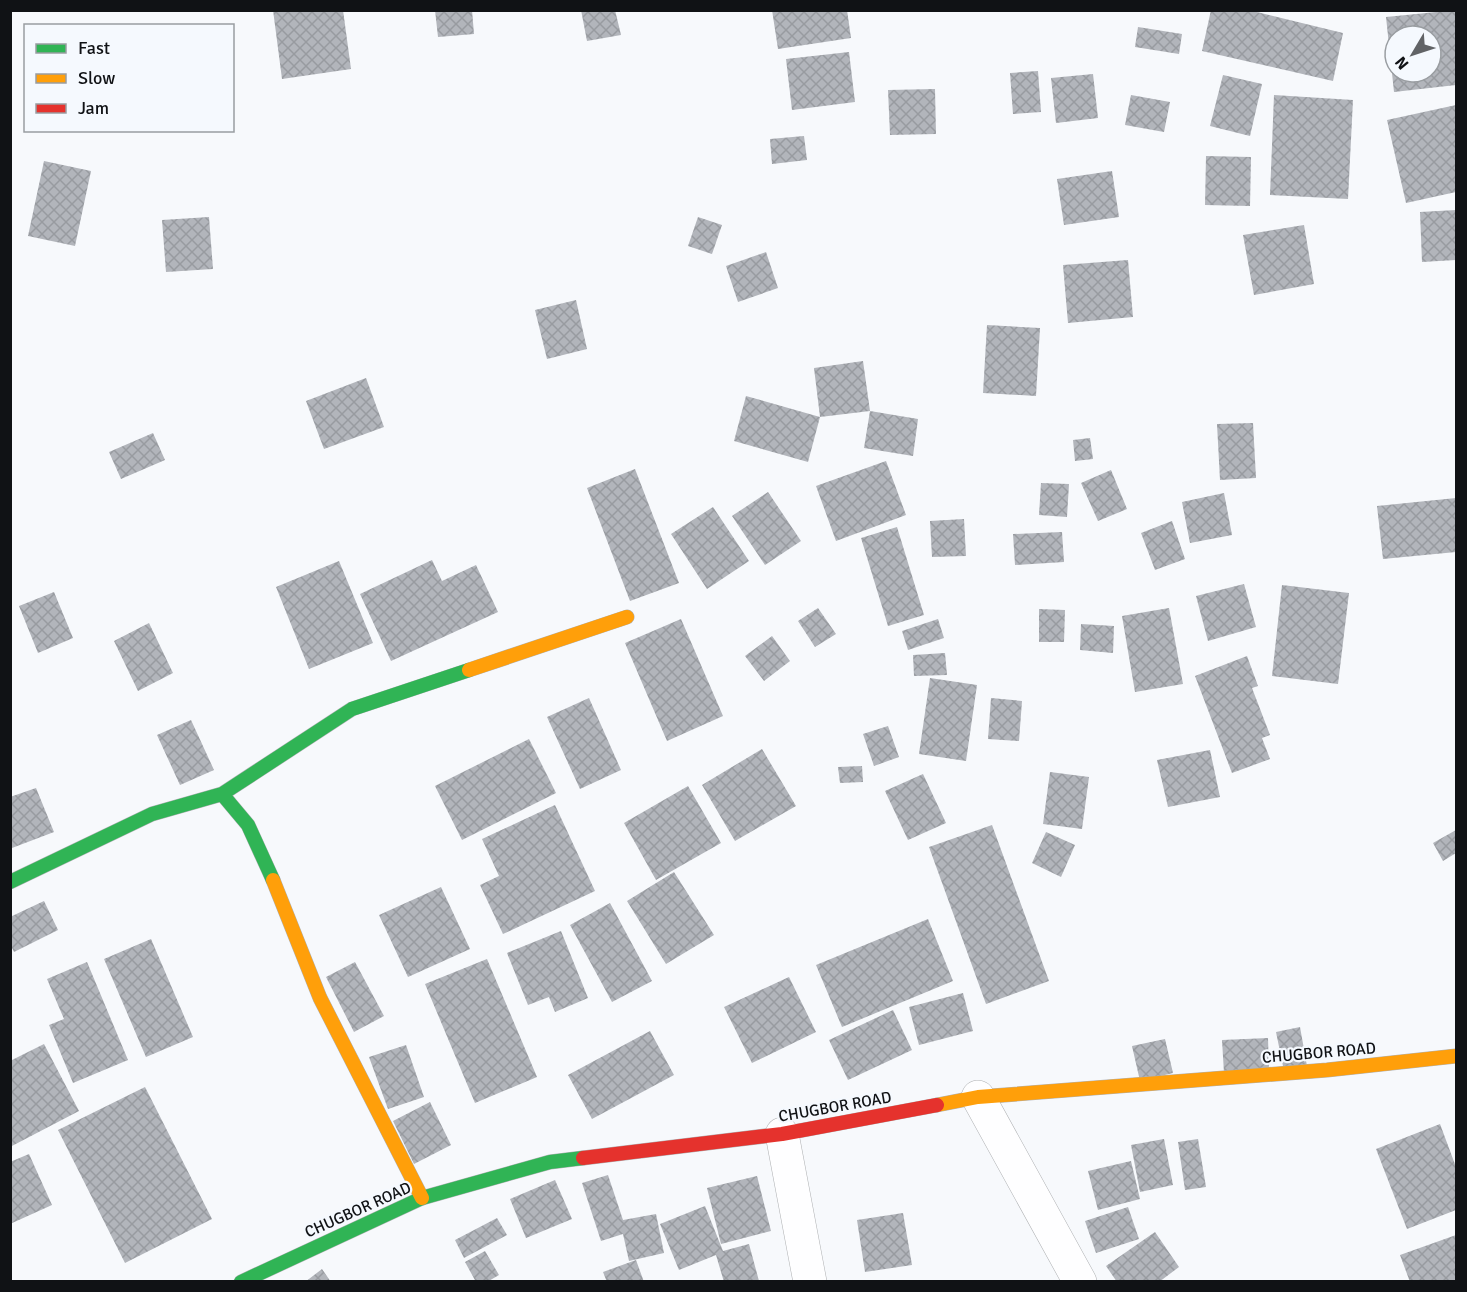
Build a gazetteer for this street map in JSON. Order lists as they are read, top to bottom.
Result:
{
  "streets": {
    "street": ["CHUGBOR ROAD"]
  },
  "legend": ["Fast", "Slow", "Jam"],
  "north": "bottom left"
}
